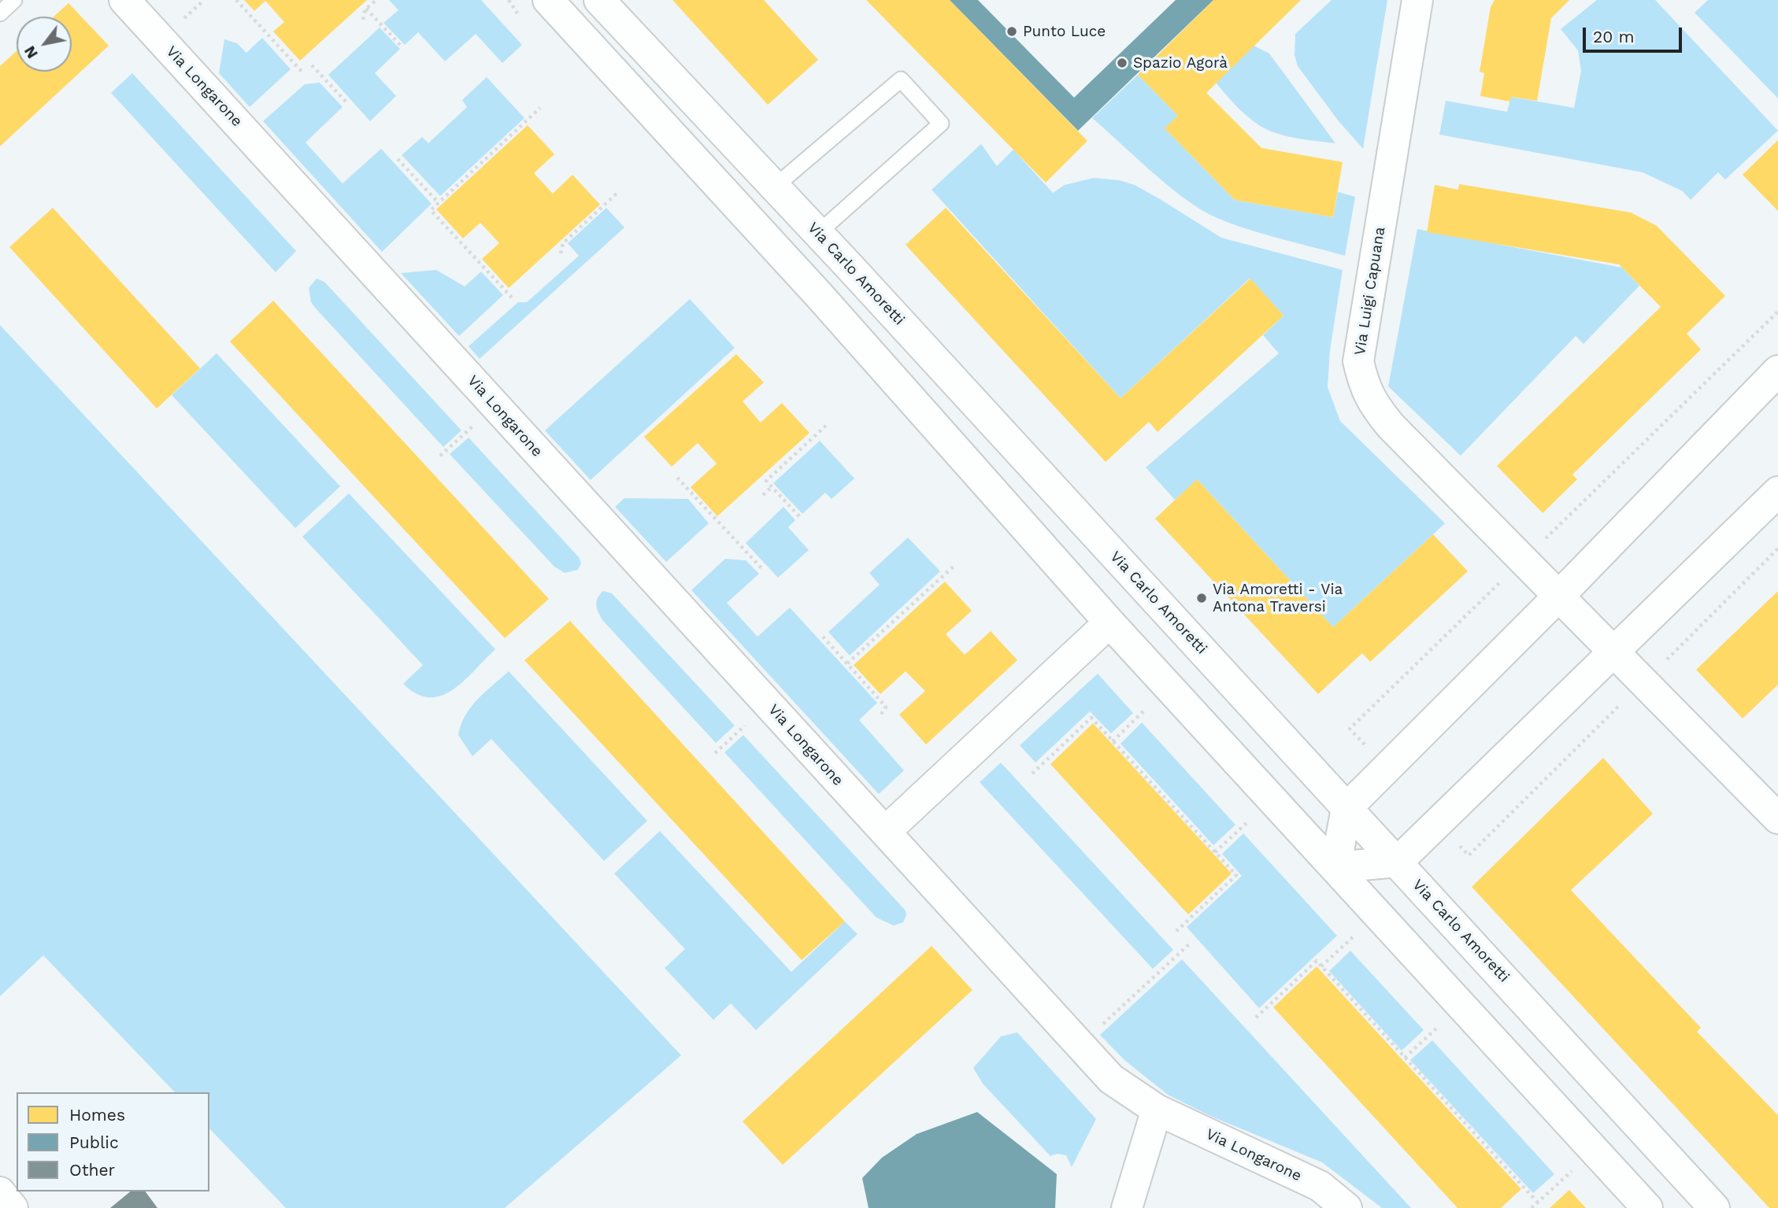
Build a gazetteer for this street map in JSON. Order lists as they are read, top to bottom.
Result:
{
  "streets": {
    "street": ["Via Longarone", "Via Carlo Amoretti", "Via Luigi Capuana"]
  },
  "places": ["Punto Luce", "Spazio Agorà", "Via Amoretti - Via Antona Traversi"],
  "legend": ["Homes", "Public", "Other"],
  "scale_bar": "20 m",
  "north": "bottom left"
}
